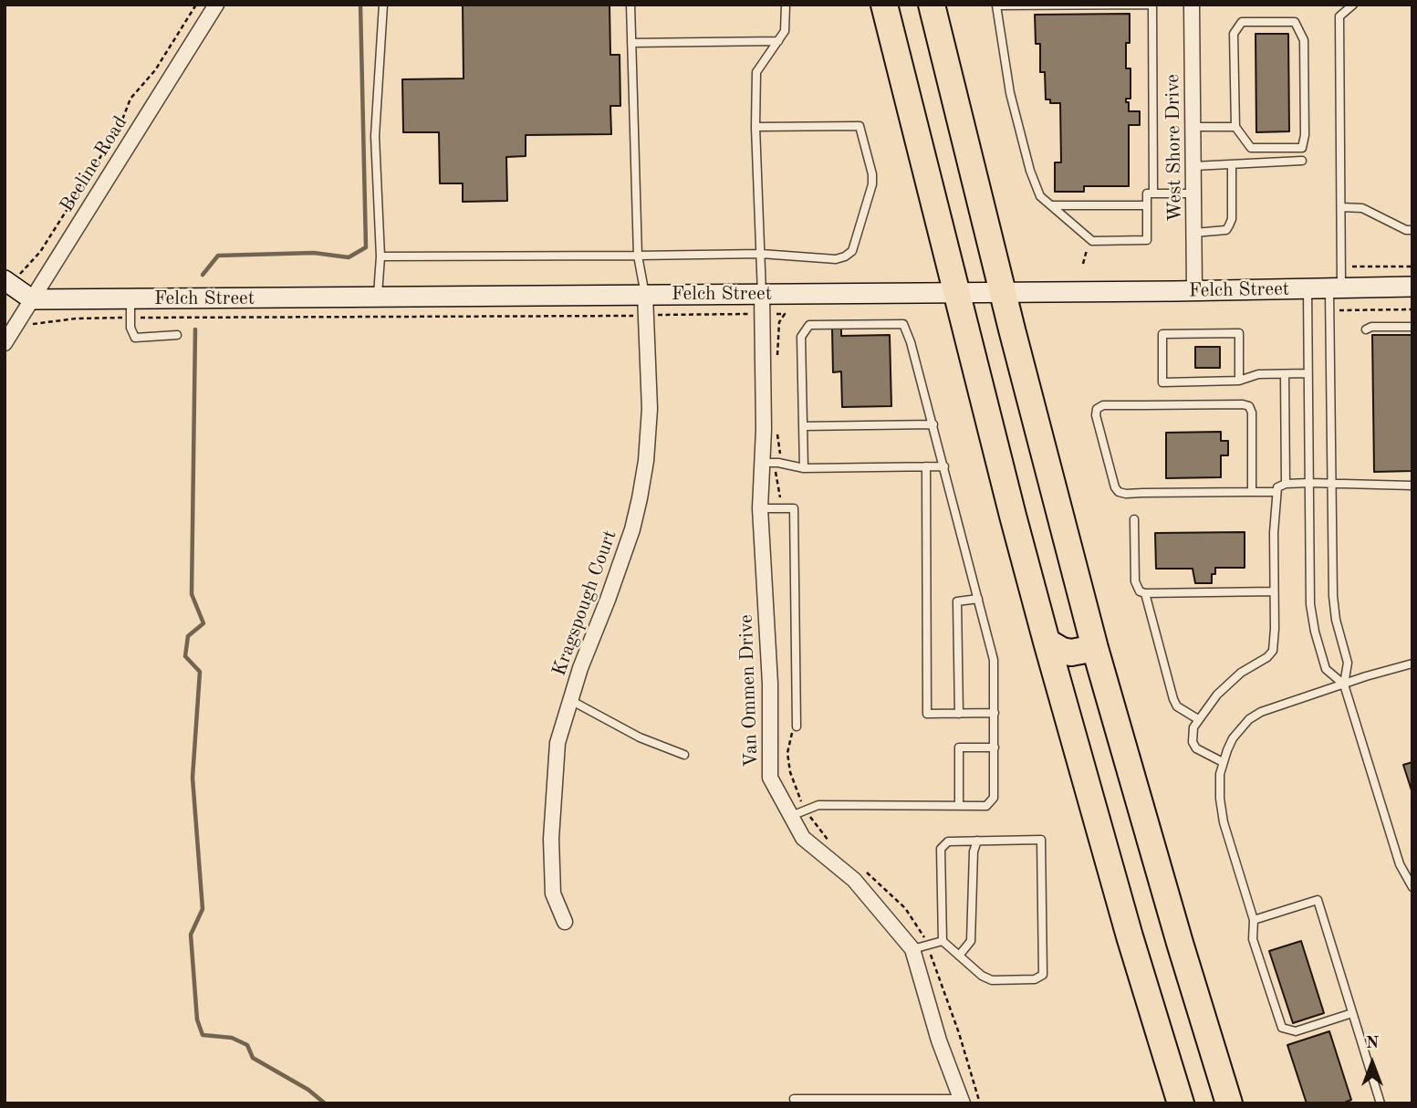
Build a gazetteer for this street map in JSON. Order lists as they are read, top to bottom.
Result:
{
  "streets": {
    "street": [
      "West Shore Drive",
      "Beeline Road",
      "Felch Street",
      "Kragspough Court",
      "Van Ommen Drive"
    ]
  },
  "crossings": [
    ["West Shore Drive", "Felch Street"],
    ["Beeline Road", "Felch Street"],
    ["Felch Street", "Kragspough Court"],
    ["Felch Street", "Van Ommen Drive"]
  ],
  "north": "top"
}
